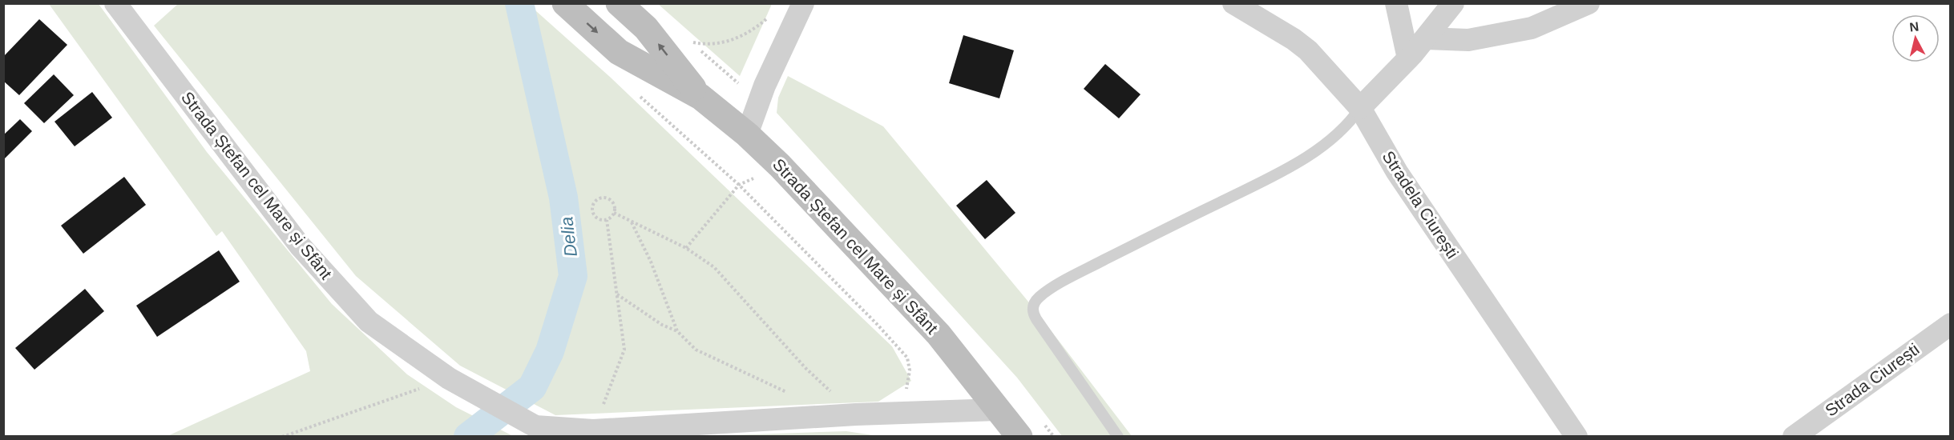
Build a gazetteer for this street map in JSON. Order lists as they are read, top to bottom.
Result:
{
  "streets": {
    "main road": ["Strada Ștefan cel Mare și Sfânt"],
    "street": ["Stradela Ciurești", "Strada Ciurești"]
  },
  "water": ["Delia"],
  "north": "top"
}
